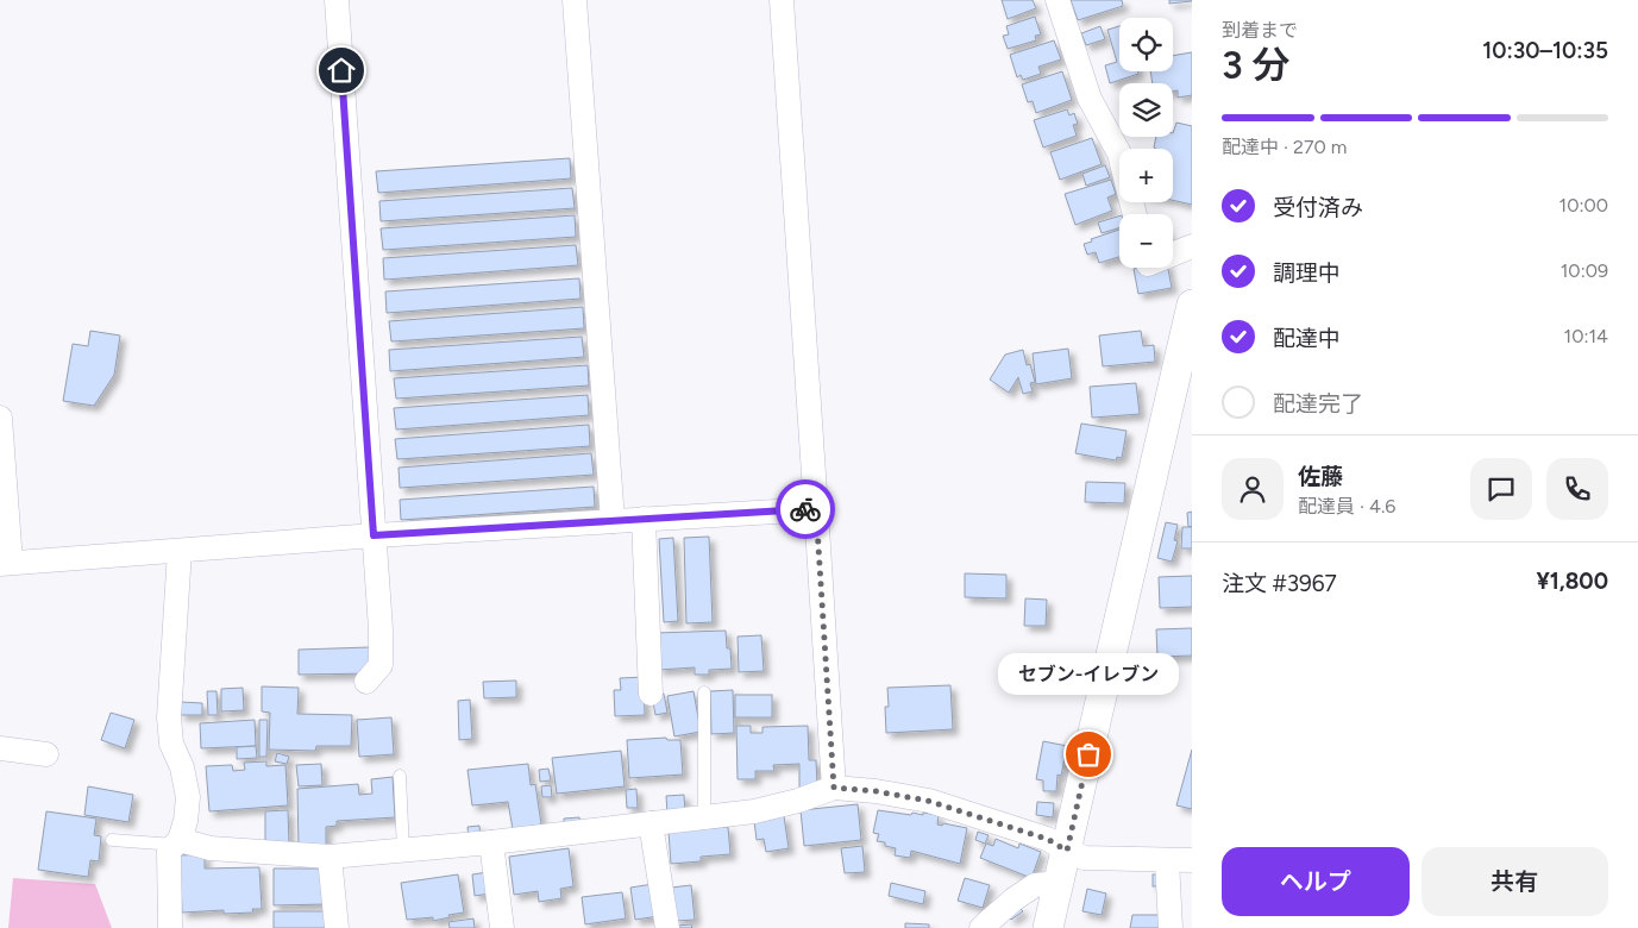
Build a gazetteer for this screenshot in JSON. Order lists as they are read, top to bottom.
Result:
{
  "places": ["セブン-イレブン"],
  "page": {
    "heading": ["3 分", "到着まで", "10:30–10:35"],
    "panel": [
      "佐藤",
      "配達員 · 4.6",
      "注文 #3967",
      "¥1,800"
    ],
    "map_buttons": ["+", "−"],
    "bar": "配達中 · 270 m",
    "list": [
      ["受付済み", "10:00"],
      ["調理中", "10:09"],
      ["配達中", "10:14"],
      "配達完了"
    ],
    "bubble": "セブン-イレブン",
    "buttons": ["ヘルプ", "共有"]
  }
}
